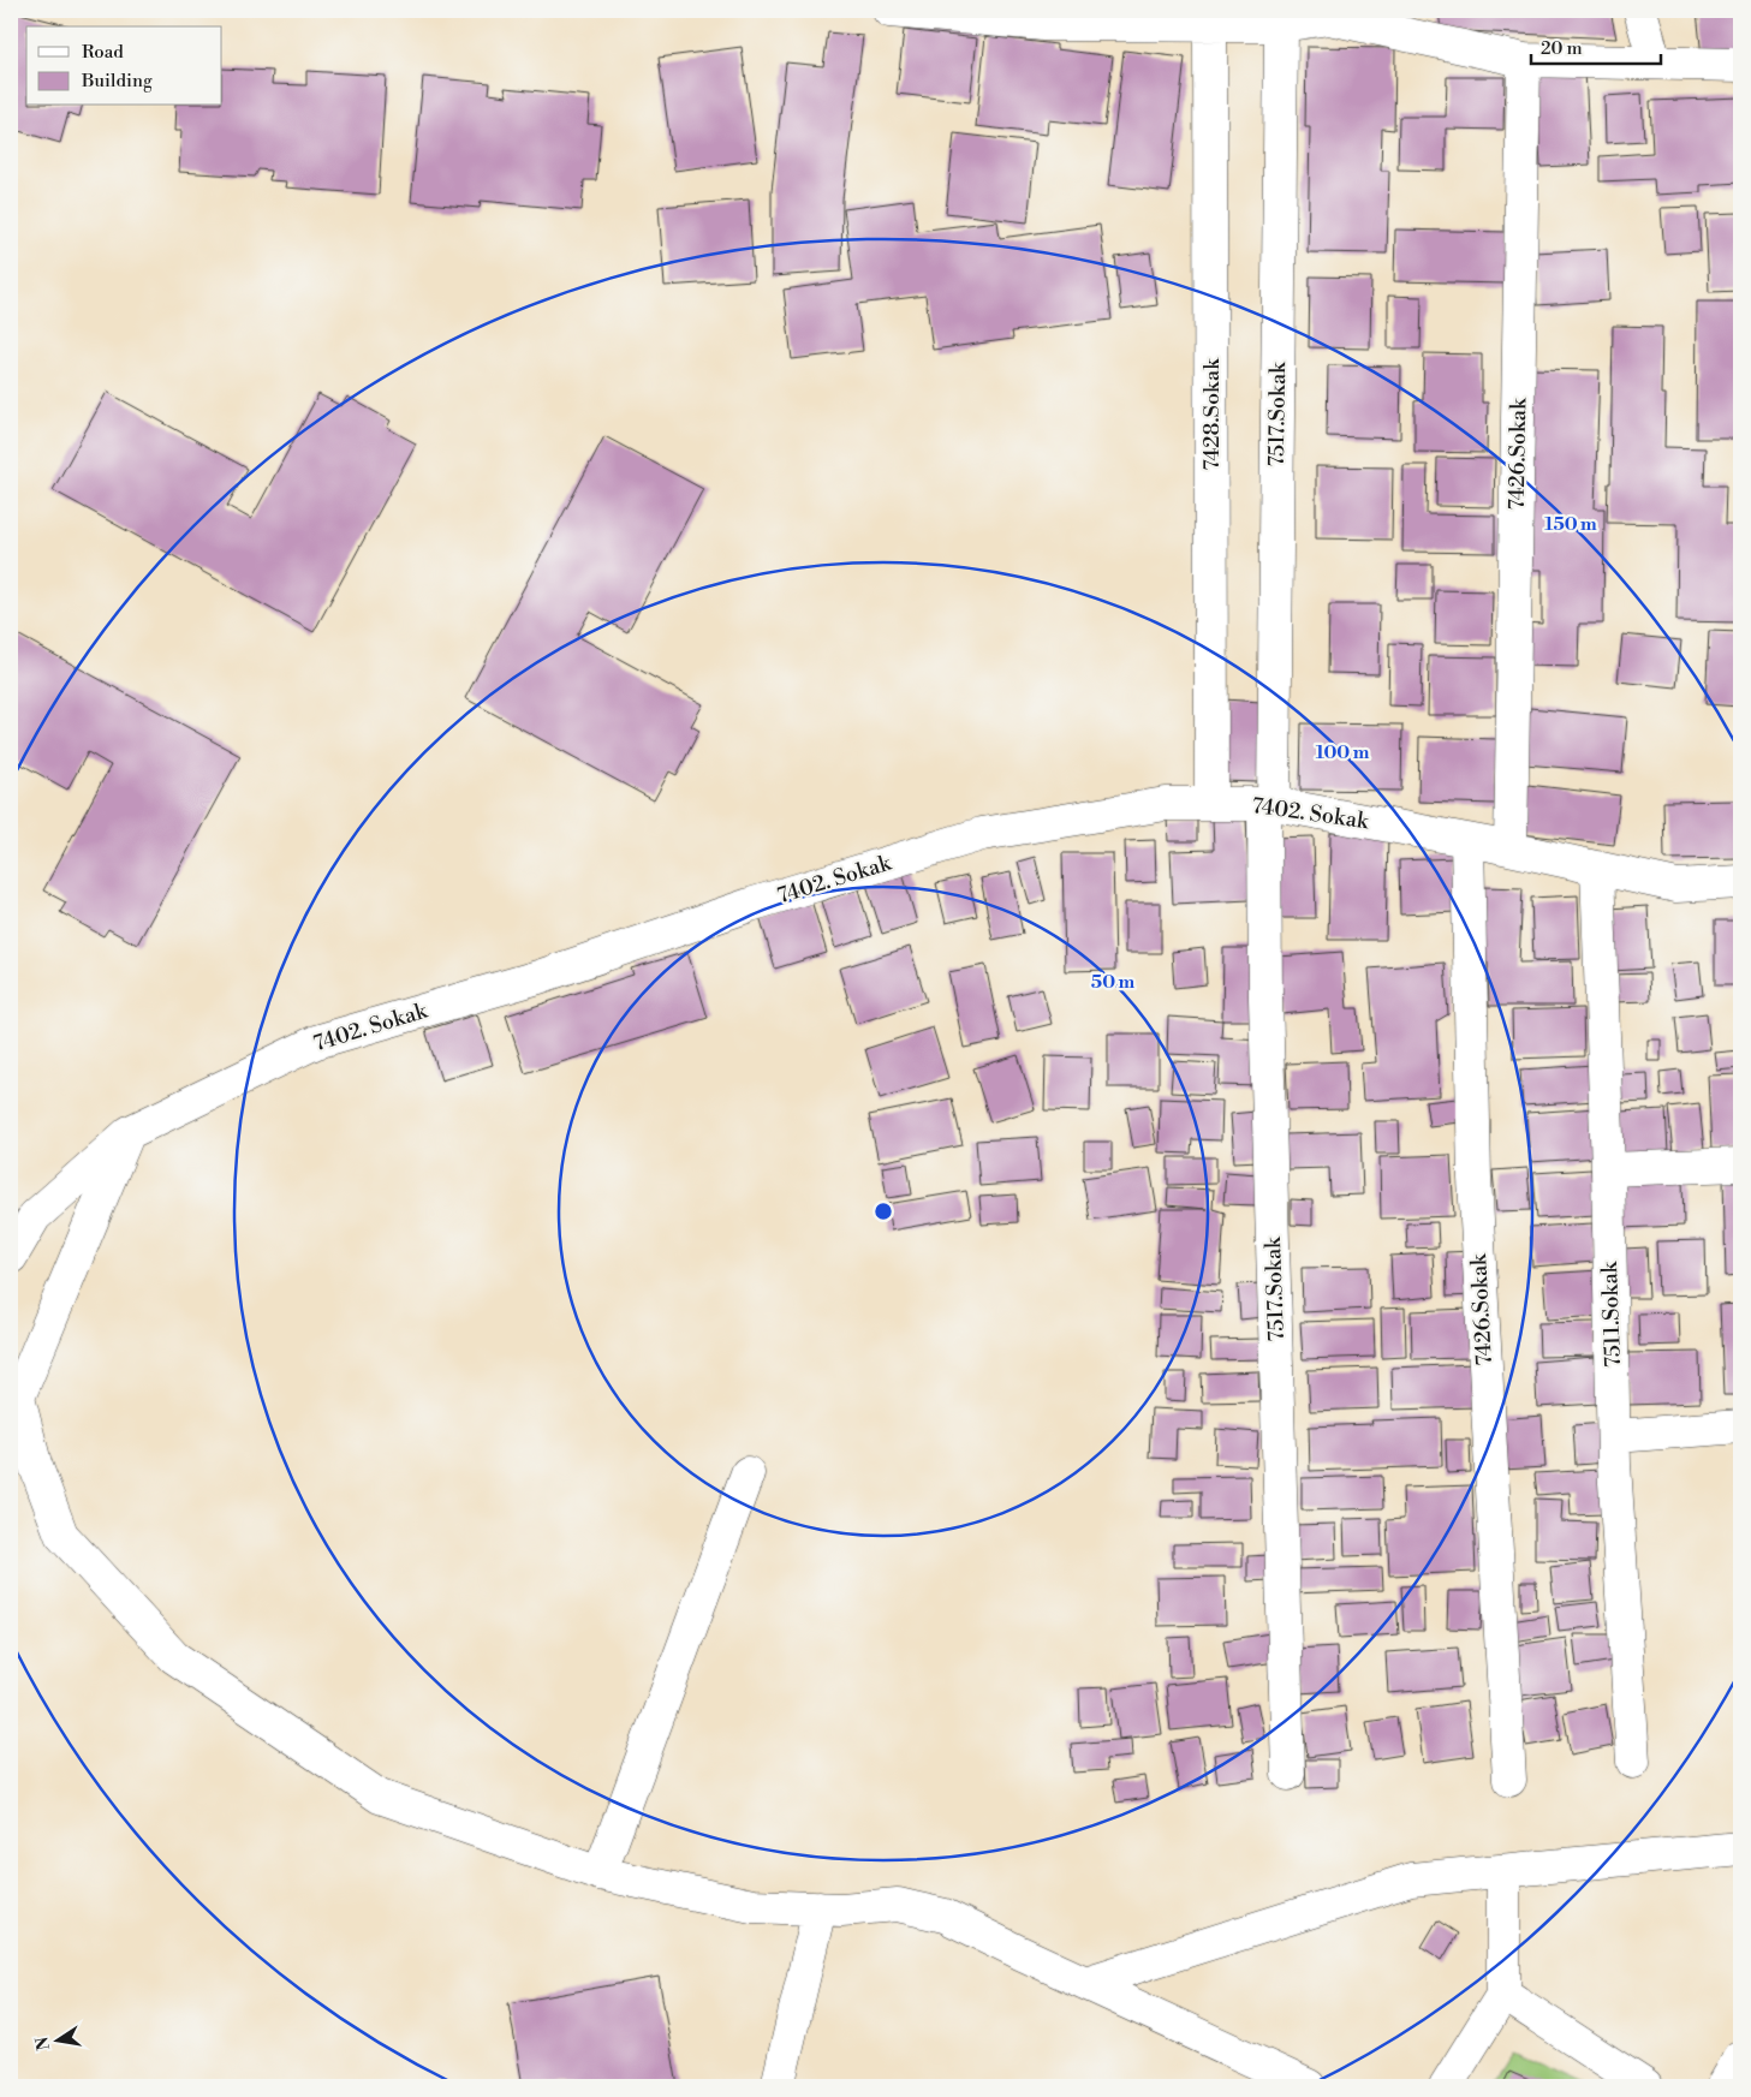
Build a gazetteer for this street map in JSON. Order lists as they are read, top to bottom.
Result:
{
  "streets": {
    "street": [
      "7428.Sokak",
      "7517.Sokak",
      "7426.Sokak",
      "7402. Sokak",
      "7511.Sokak"
    ]
  },
  "crossings": [
    ["7428.Sokak", "7402. Sokak"],
    ["7517.Sokak", "7402. Sokak"],
    ["7426.Sokak", "7402. Sokak"],
    ["7402. Sokak", "7511.Sokak"]
  ],
  "legend": ["Road", "Building"],
  "scale_bar": "20 m",
  "north": "left",
  "rings": ["150 m", "100 m", "50 m"]
}
